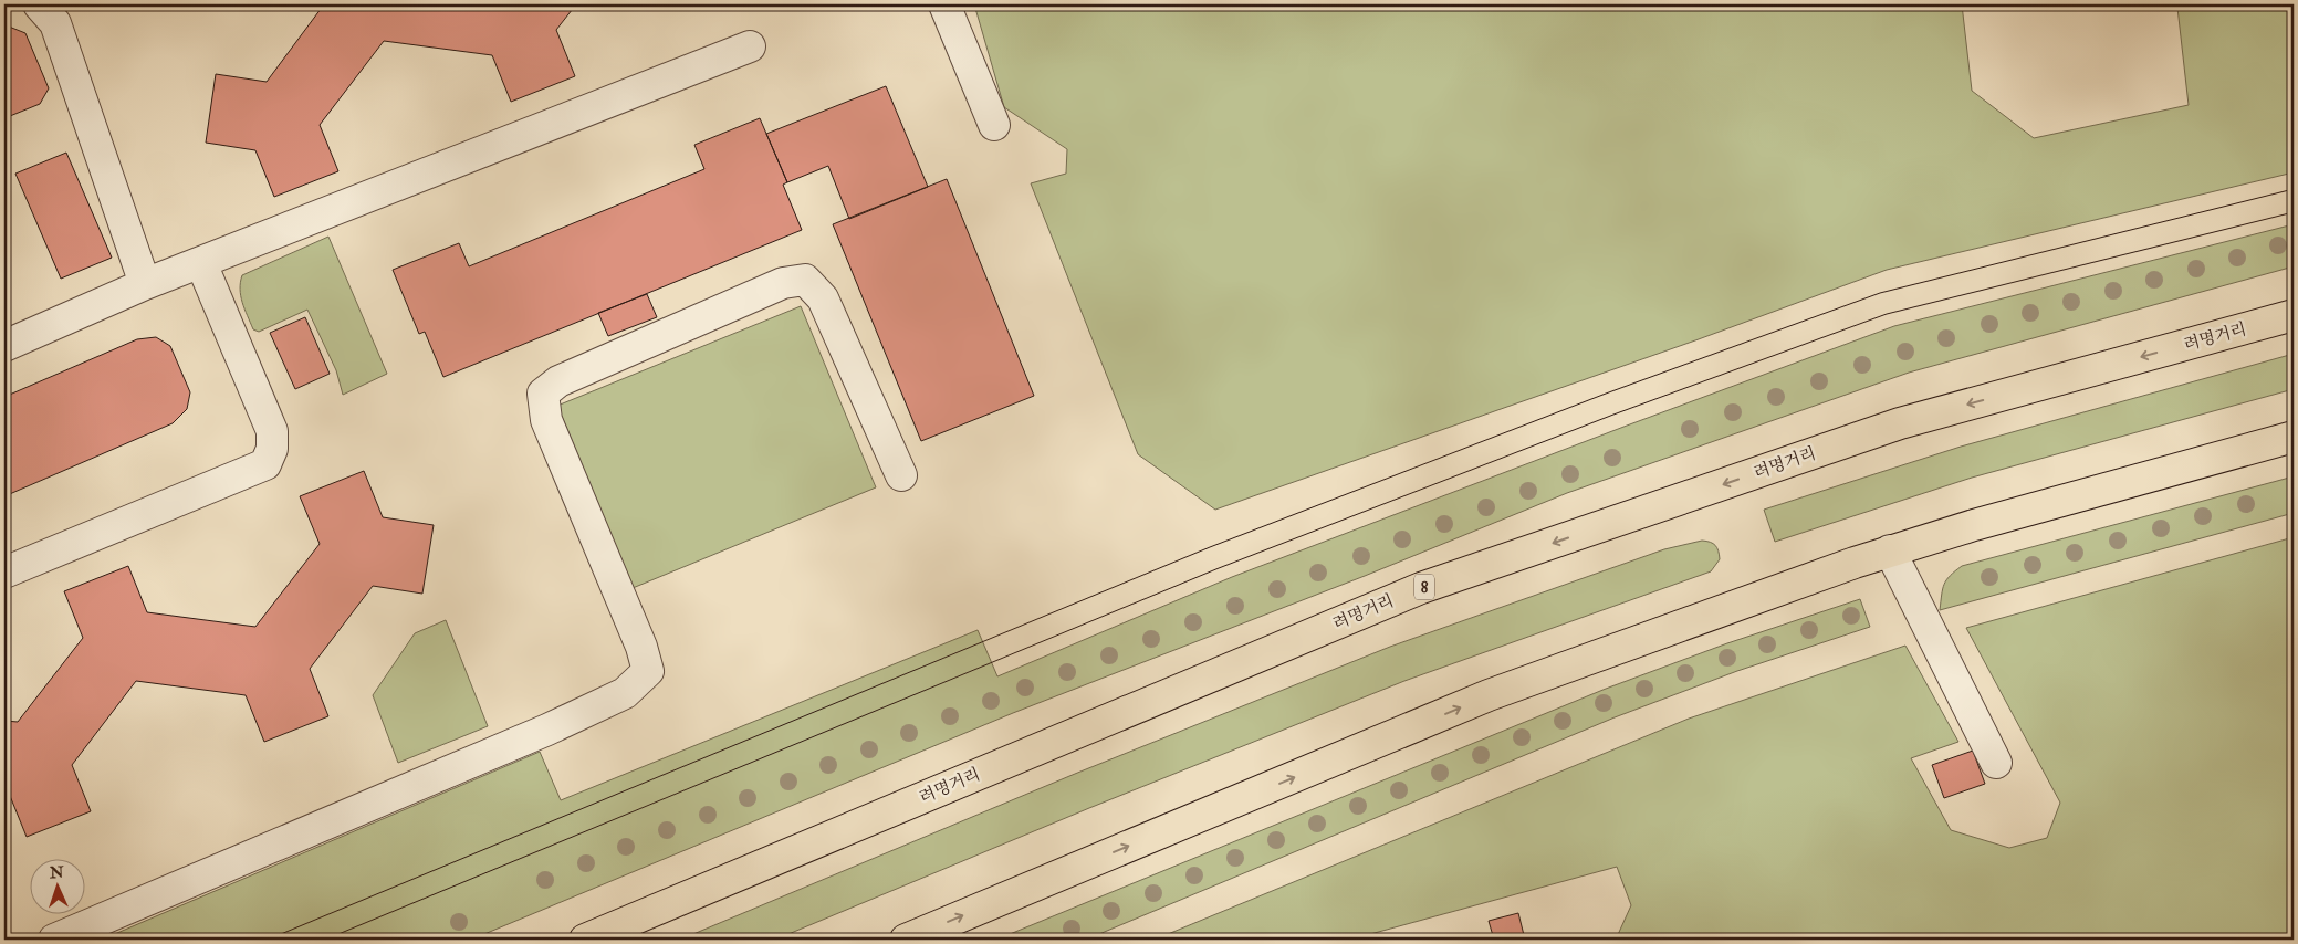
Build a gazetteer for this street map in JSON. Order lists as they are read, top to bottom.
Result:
{
  "streets": {
    "highway": ["려명거리", "8"]
  },
  "north": "top"
}
